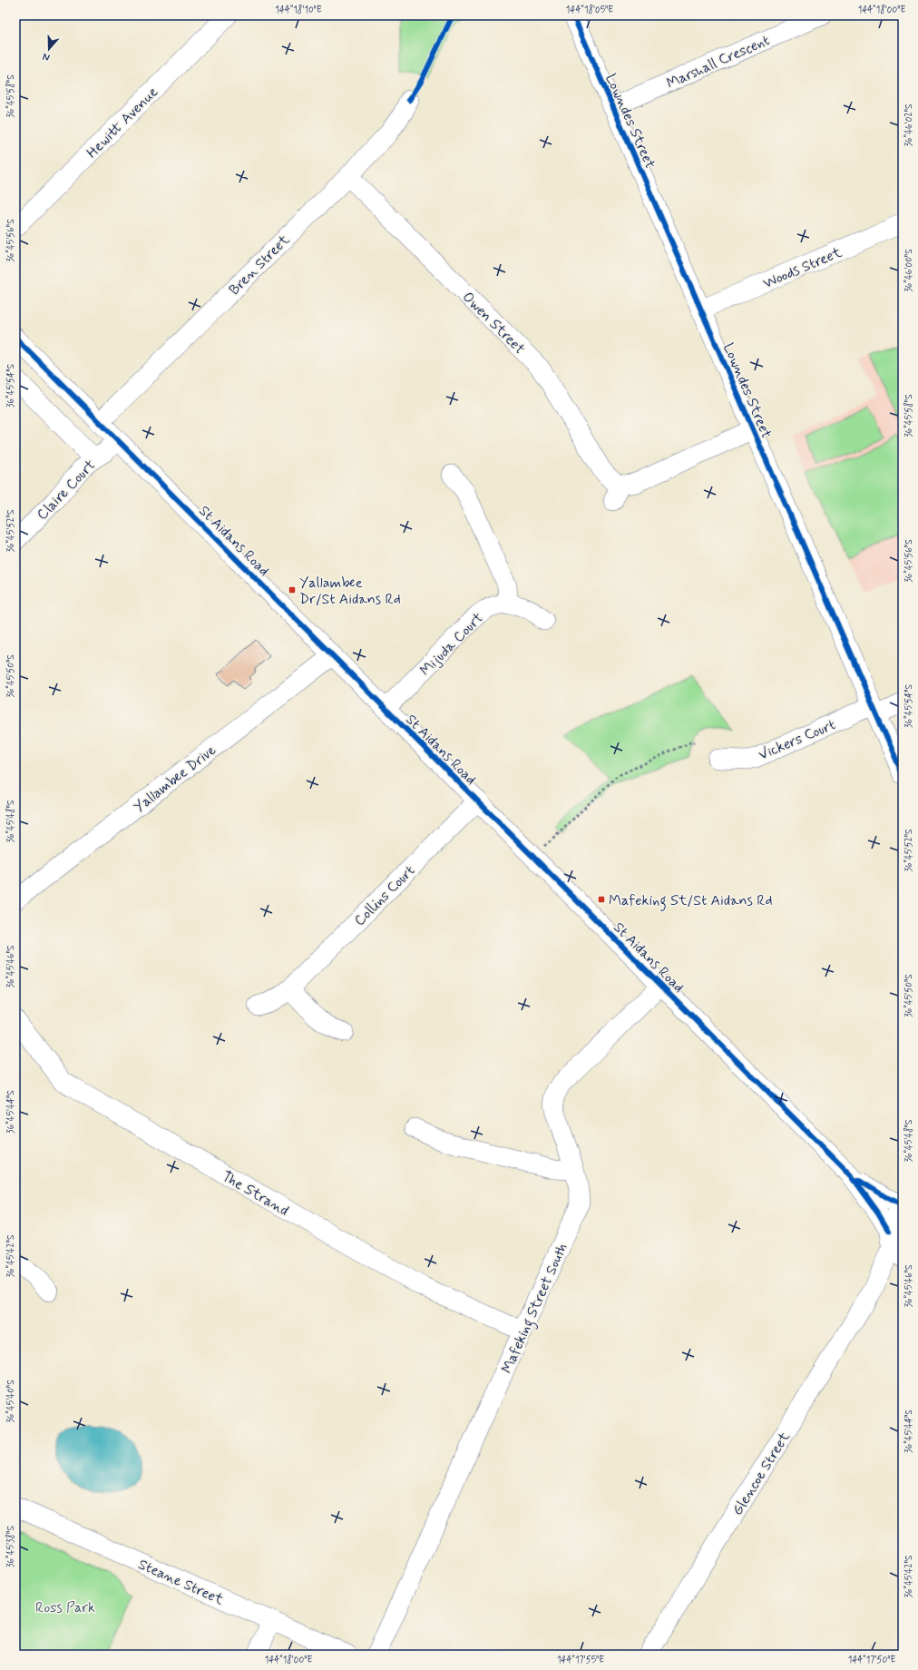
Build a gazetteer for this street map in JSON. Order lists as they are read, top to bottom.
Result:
{
  "streets": {
    "street": [
      "Marshall Crescent",
      "Lowndes Street",
      "Hewitt Avenue",
      "Bren Street",
      "Woods Street",
      "Owen Street",
      "Claire Court",
      "St Aidans Road",
      "Mijuda Court",
      "Vickers Court",
      "Yallambee Drive",
      "Collins Court",
      "The Strand",
      "Mafeking Street South",
      "Glencoe Street",
      "Steane Street"
    ]
  },
  "crossings": [
    ["Marshall Crescent", "Lowndes Street"],
    ["Lowndes Street", "Woods Street"],
    ["Lowndes Street", "Owen Street"],
    ["Lowndes Street", "Vickers Court"],
    ["Bren Street", "Owen Street"],
    ["Bren Street", "St Aidans Road"],
    ["Claire Court", "St Aidans Road"],
    ["St Aidans Road", "Mijuda Court"],
    ["St Aidans Road", "Yallambee Drive"],
    ["St Aidans Road", "Collins Court"],
    ["St Aidans Road", "Mafeking Street South"],
    ["St Aidans Road", "Glencoe Street"],
    ["The Strand", "Mafeking Street South"]
  ],
  "parks": ["Ross Park"],
  "places": {
    "transit": ["Yallambee Dr/St Aidans Rd", "Mafeking St/St Aidans Rd"]
  },
  "north": "bottom",
  "coordinates": [
    "144°18'10\"E",
    "144°18'05\"E",
    "144°18'00\"E",
    "36°45'58\"S",
    "36°46'02\"S",
    "36°45'56\"S",
    "36°46'00\"S",
    "36°45'54\"S",
    "36°45'52\"S",
    "36°45'50\"S",
    "36°45'48\"S",
    "36°45'46\"S",
    "36°45'44\"S",
    "36°45'42\"S",
    "36°45'40\"S",
    "36°45'38\"S",
    "144°17'55\"E",
    "144°17'50\"E"
  ]
}
